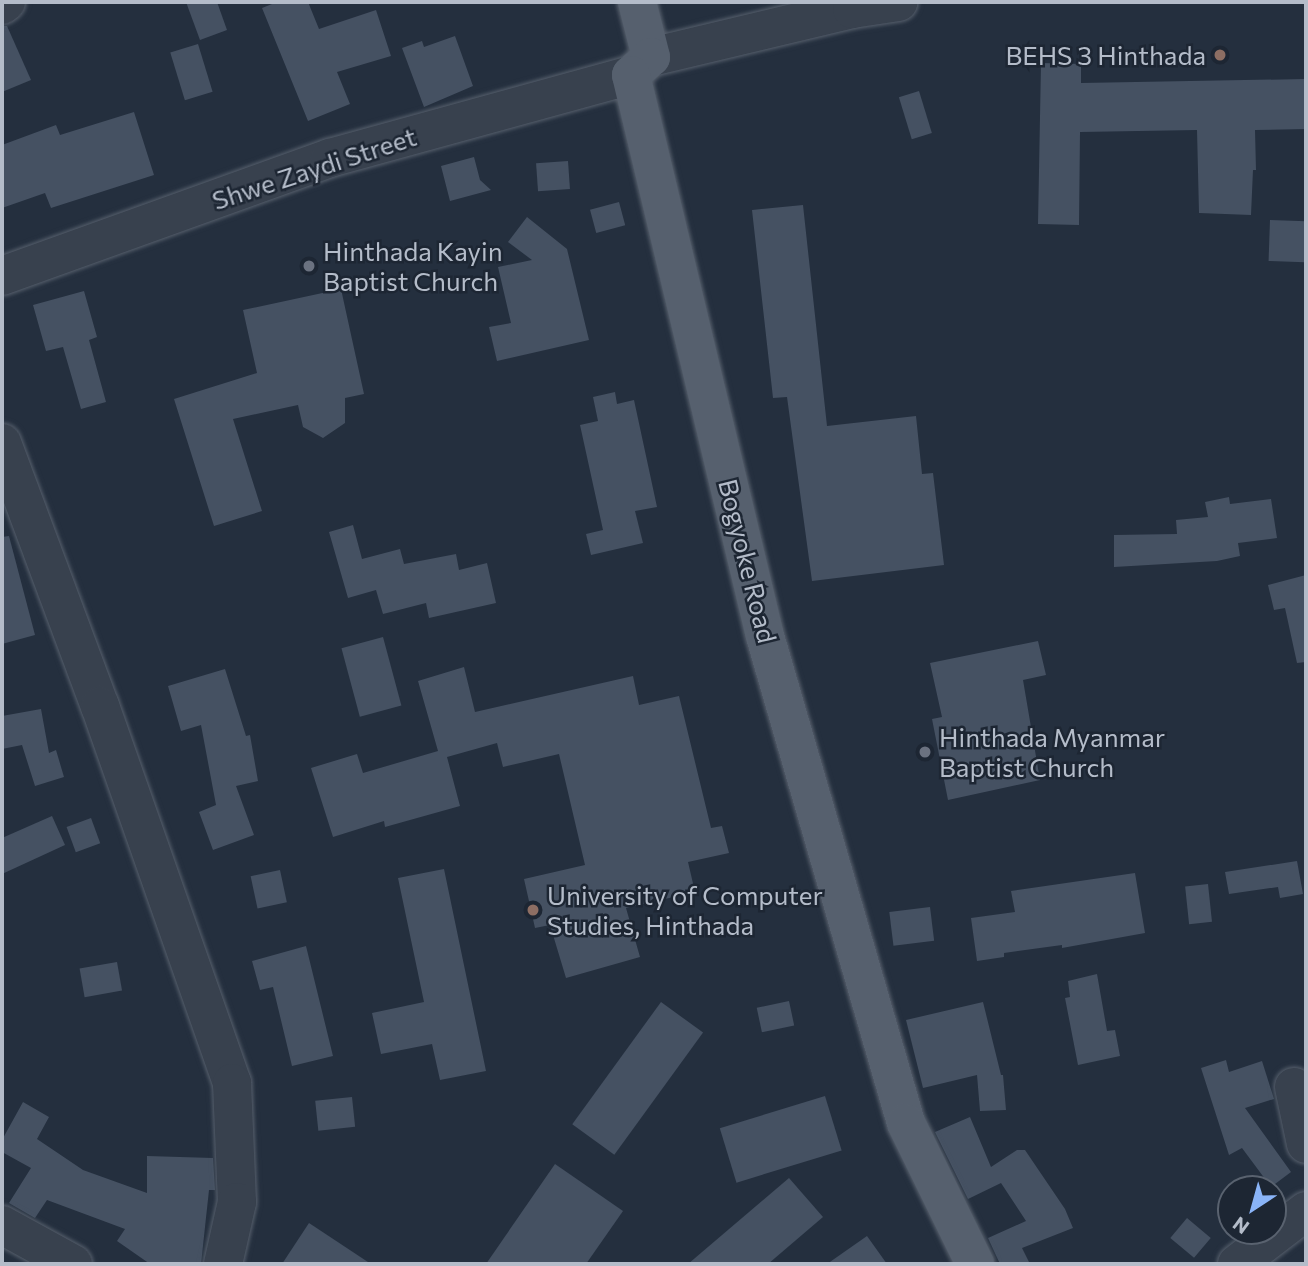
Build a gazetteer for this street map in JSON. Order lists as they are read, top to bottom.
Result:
{
  "streets": {
    "main road": ["Bogyoke Road"],
    "street": ["Shwe Zaydi Street"]
  },
  "crossings": [
    ["Shwe Zaydi Street", "Bogyoke Road"]
  ],
  "places": [
    "BEHS 3 Hinthada",
    "Hinthada Kayin Baptist Church",
    "Hinthada Myanmar Baptist Church",
    "University of Computer Studies, Hinthada"
  ],
  "north": "bottom left"
}
